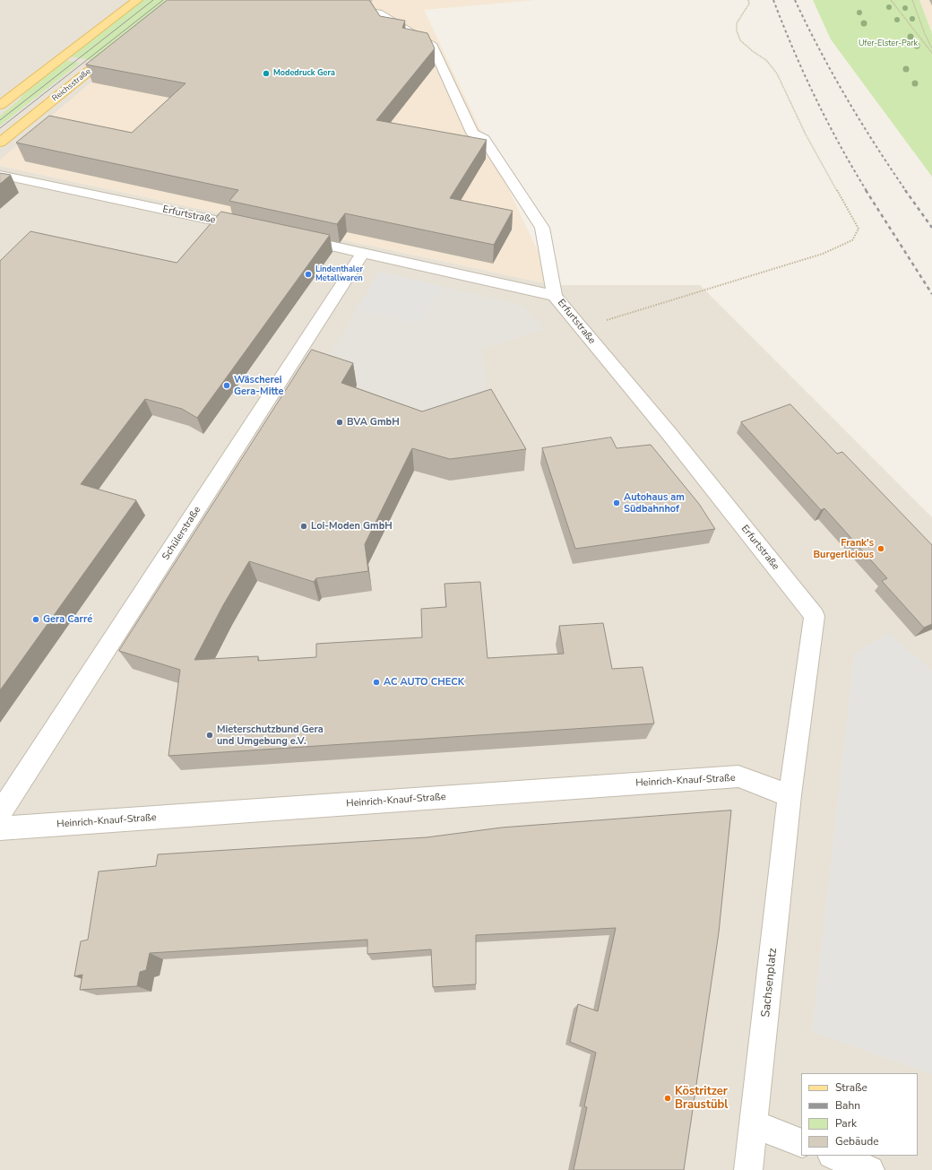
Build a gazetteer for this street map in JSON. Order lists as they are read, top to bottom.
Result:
{
  "streets": {
    "main road": ["Reichsstraße"],
    "street": [
      "Erfurtstraße",
      "Schülerstraße",
      "Heinrich-Knauf-Straße",
      "Sachsenplatz"
    ]
  },
  "crossings": [
    ["Erfurtstraße", "Schülerstraße"],
    ["Erfurtstraße", "Heinrich-Knauf-Straße"],
    ["Erfurtstraße", "Sachsenplatz"],
    ["Heinrich-Knauf-Straße", "Sachsenplatz"]
  ],
  "parks": ["Ufer-Elster-Park"],
  "places": [
    "Modedruck Gera",
    "Lindenthaler Metallwaren",
    "Wäscherei Gera-Mitte",
    "BVA GmbH",
    "Autohaus am Südbahnhof",
    "Loi-Moden GmbH",
    "Frank's Burgerlicious",
    "Gera Carré",
    "AC AUTO CHECK",
    "Mieterschutzbund Gera und Umgebung e.V.",
    "Köstritzer Braustübl"
  ],
  "legend": [
    "Straße",
    "Bahn",
    "Park",
    "Gebäude"
  ]
}
